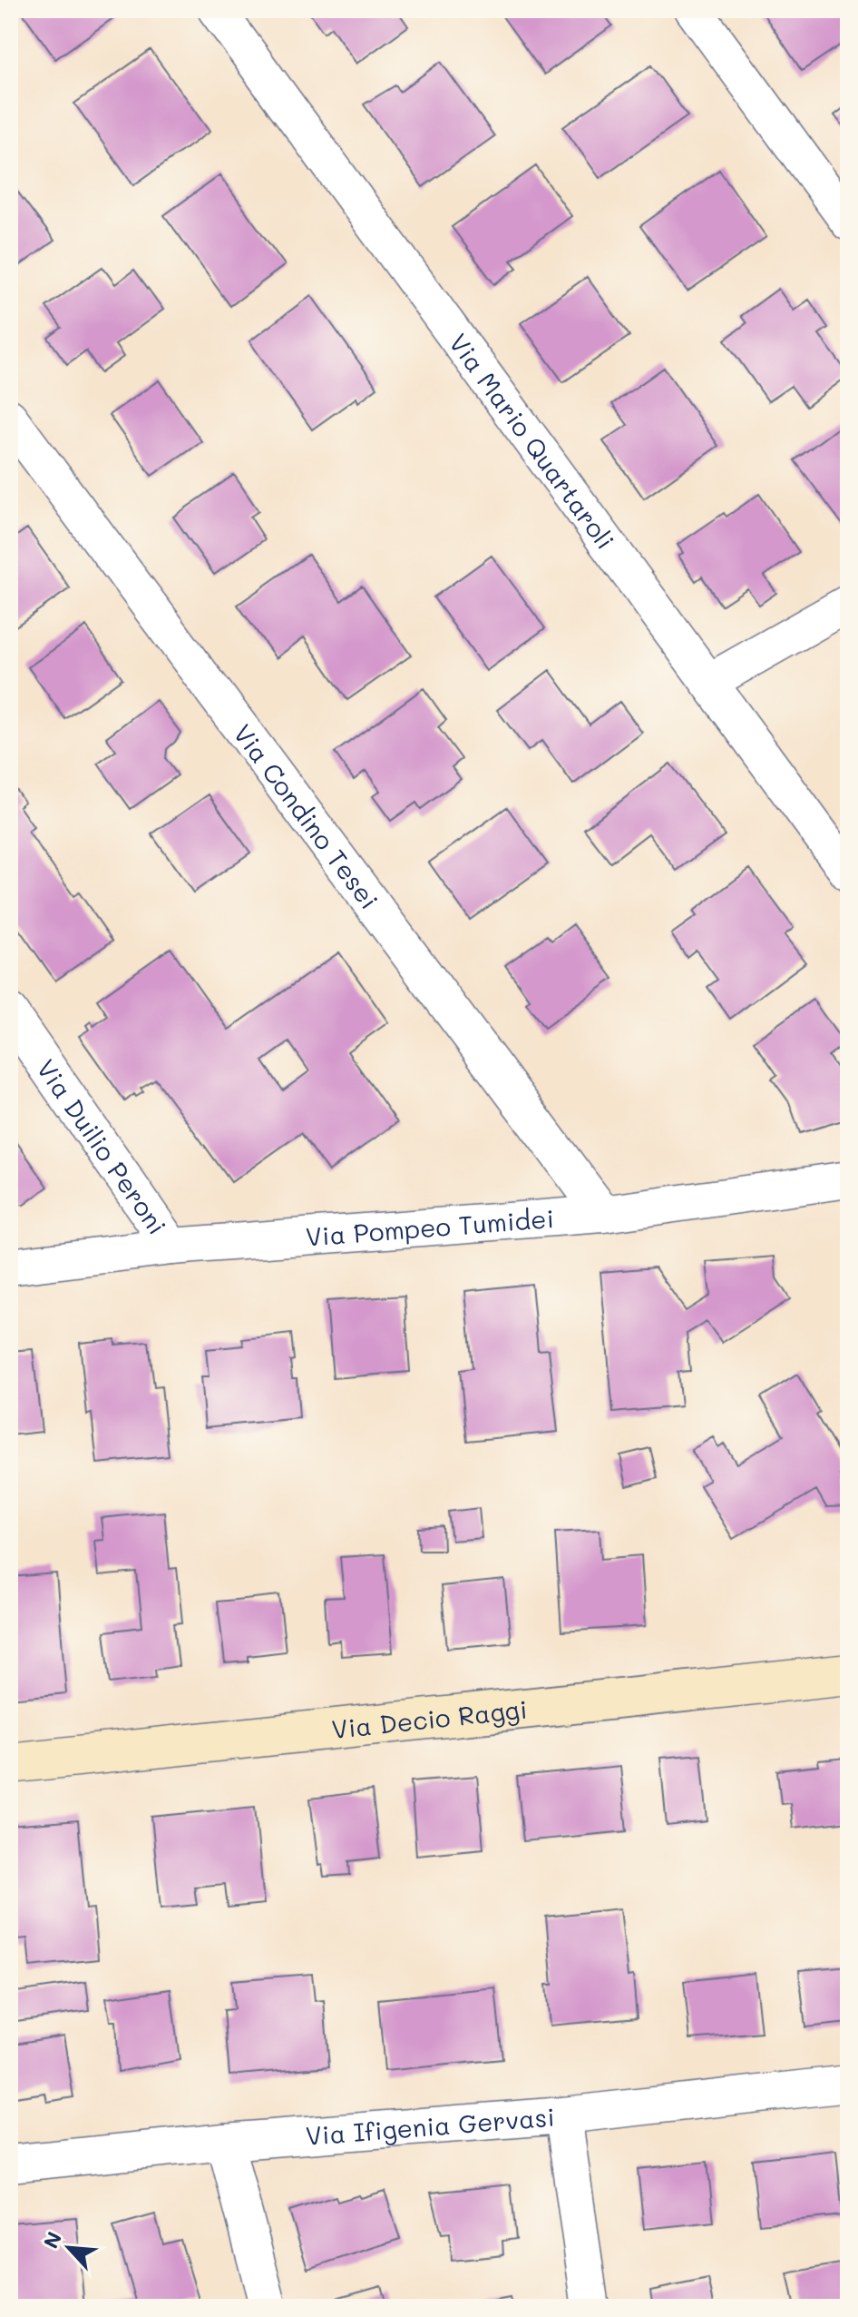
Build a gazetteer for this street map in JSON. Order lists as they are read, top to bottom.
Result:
{
  "streets": {
    "main road": ["Via Decio Raggi"],
    "street": [
      "Via Mario Quartaroli",
      "Via Condino Tesei",
      "Via Duilio Peroni",
      "Via Pompeo Tumidei",
      "Via Ifigenia Gervasi"
    ]
  },
  "crossings": [
    ["Via Condino Tesei", "Via Pompeo Tumidei"],
    ["Via Duilio Peroni", "Via Pompeo Tumidei"]
  ],
  "north": "top left"
}
